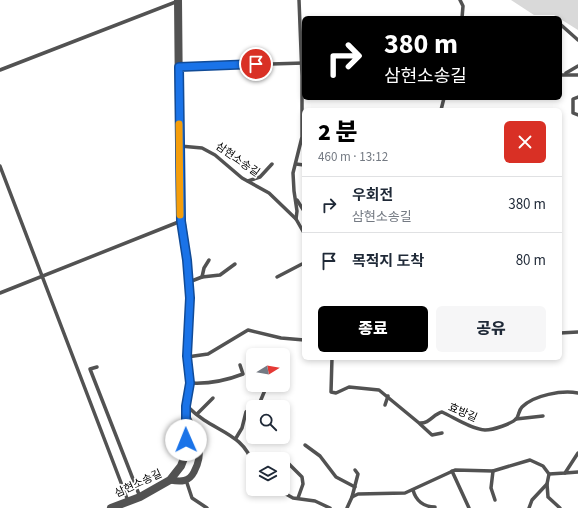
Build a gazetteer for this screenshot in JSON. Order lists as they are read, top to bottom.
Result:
{
  "streets": {
    "street": ["삼현소송길"],
    "lane": ["효방길"]
  },
  "north": "right",
  "page": {
    "turn": ["380 m", "삼현소송길"],
    "heading": ["2 분", "460 m · 13:12"],
    "list": [
      {
        "name": "우회전",
        "note": "삼현소송길",
        "value": "380 m"
      },
      {
        "name": "목적지 도착",
        "value": "80 m"
      }
    ],
    "buttons": ["종료", "공유"]
  }
}
